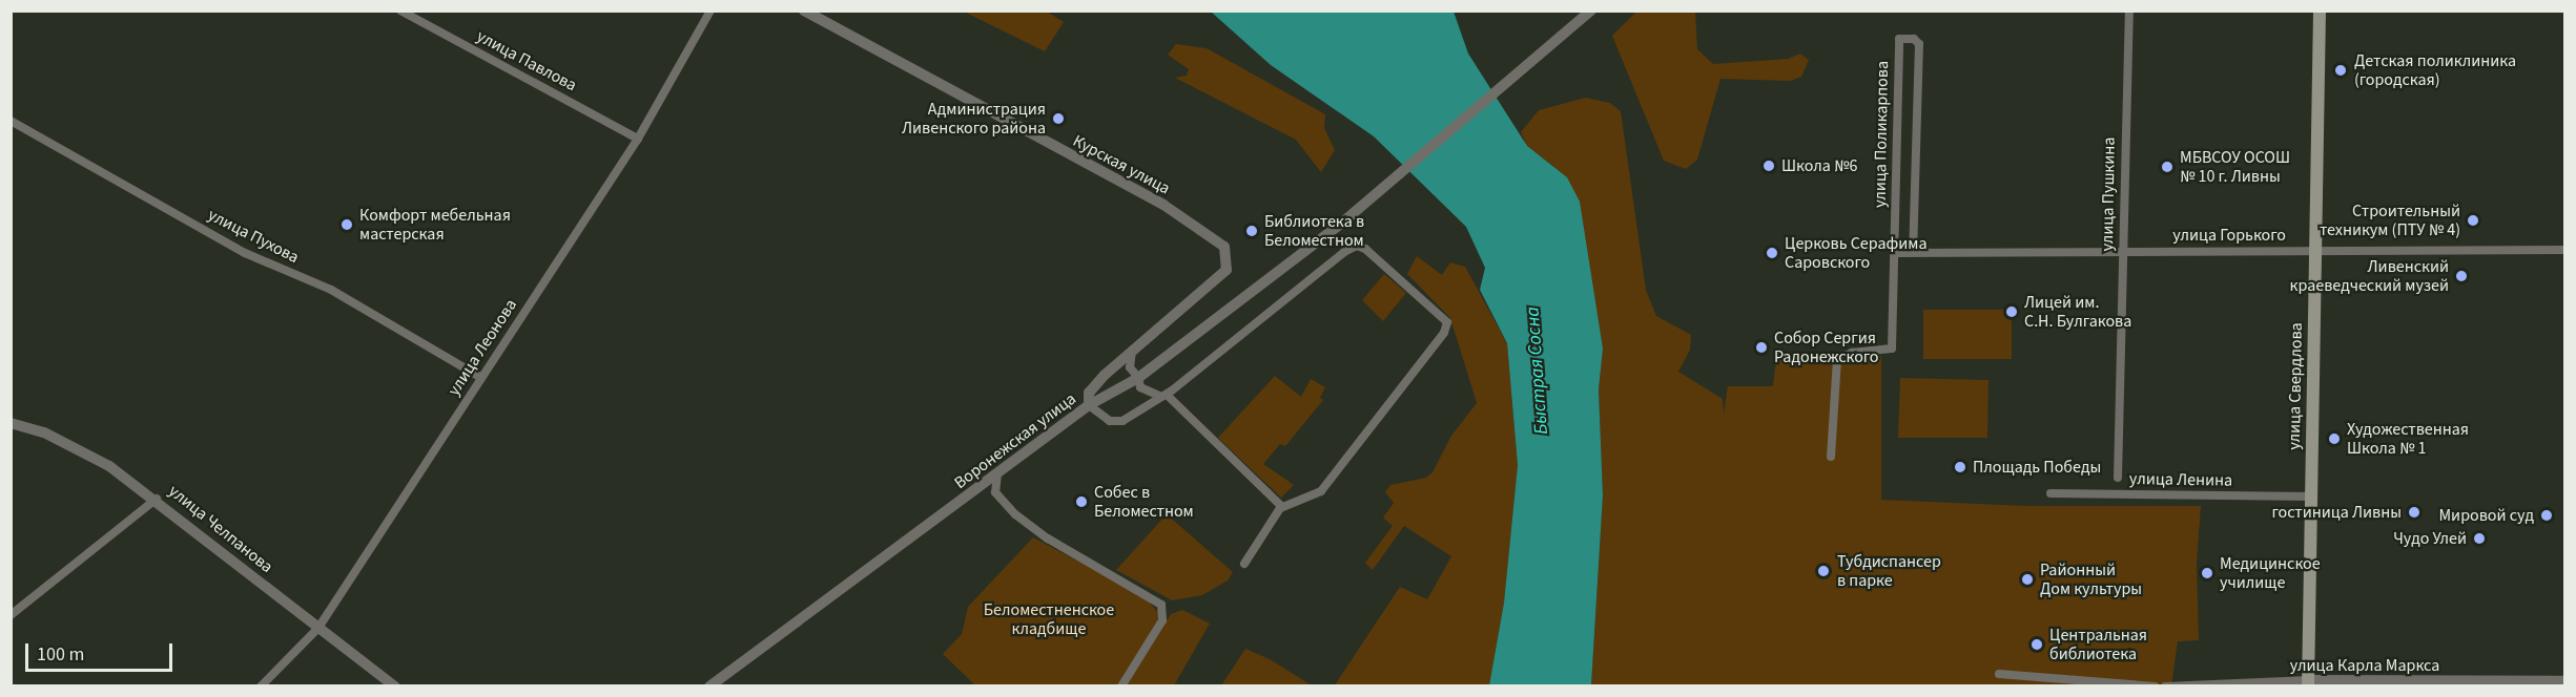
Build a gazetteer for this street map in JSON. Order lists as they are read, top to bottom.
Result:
{
  "streets": {
    "main road": ["улица Свердлова"],
    "street": [
      "улица Павлова",
      "улица Поликарпова",
      "Курская улица",
      "улица Пушкина",
      "улица Горького",
      "улица Пухова",
      "улица Леонова",
      "Воронежская улица",
      "улица Ленина",
      "улица Челпанова",
      "улица Карла Маркса"
    ]
  },
  "crossings": [
    ["улица Павлова", "улица Леонова"],
    ["улица Поликарпова", "улица Горького"],
    ["Курская улица", "Воронежская улица"],
    ["улица Пушкина", "улица Горького"],
    ["улица Горького", "улица Свердлова"],
    ["улица Пухова", "улица Леонова"],
    ["улица Леонова", "улица Челпанова"],
    ["улица Свердлова", "улица Ленина"],
    ["улица Свердлова", "улица Карла Маркса"]
  ],
  "water": ["Быстрая Сосна"],
  "parks": ["Беломестненское кладбище"],
  "places": [
    "Детская поликлиника (городская)",
    "Администрация Ливенского района",
    "Школа №6",
    "МБВСОУ ОСОШ № 10 г. Ливны",
    "Строительный техникум (ПТУ № 4)",
    "Комфорт мебельная мастерская",
    "Библиотека в Беломестном",
    "Церковь Серафима Саровского",
    "Ливенский краеведческий музей",
    "Лицей им. С.Н. Булгакова",
    "Собор Сергия Радонежского",
    "Художественная Школа № 1",
    "Площадь Победы",
    "Собес в Беломестном",
    "гостиница Ливны",
    "Мировой суд",
    "Чудо Улей",
    "Тубдиспансер в парке",
    "Медицинское училище",
    "Районный Дом культуры",
    "Центральная библиотека"
  ],
  "scale_bar": "100 m"
}
